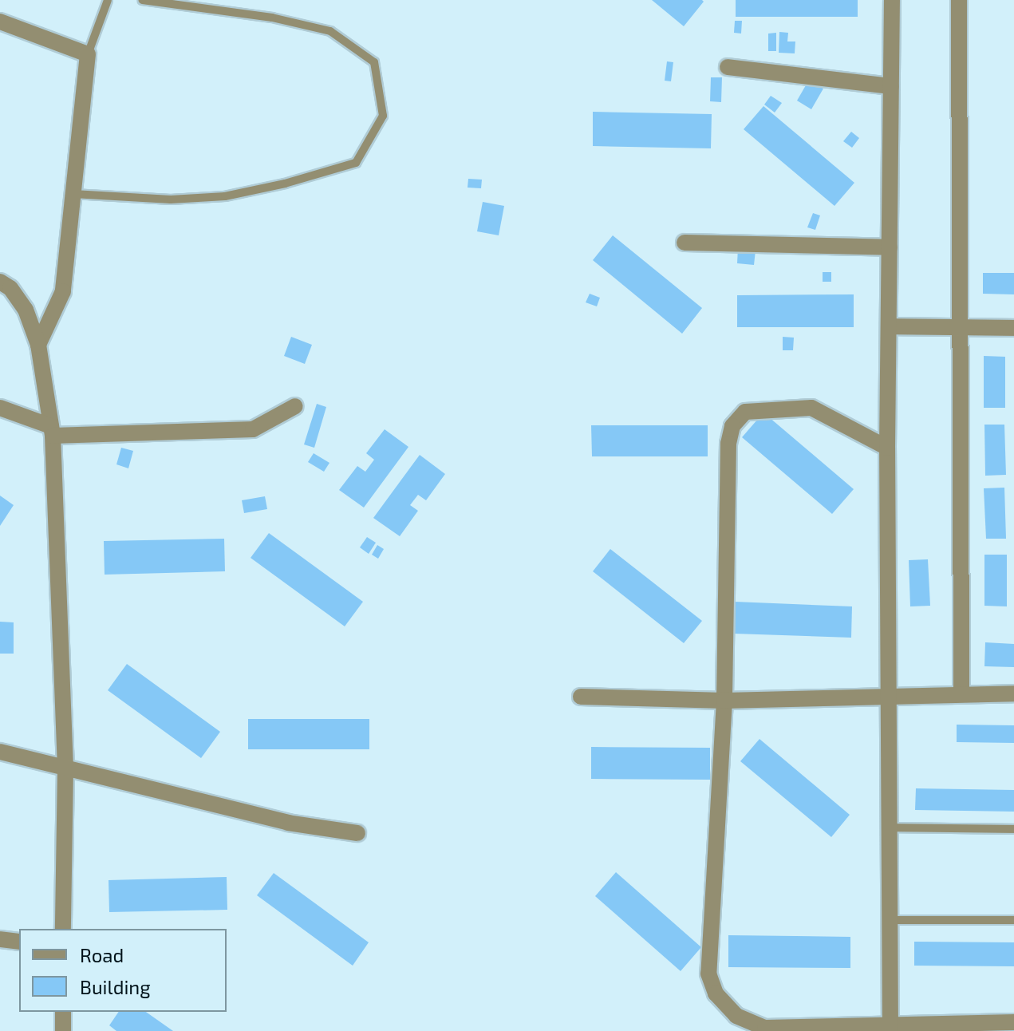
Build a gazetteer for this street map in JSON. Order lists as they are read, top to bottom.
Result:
{
  "legend": ["Road", "Building"]
}
